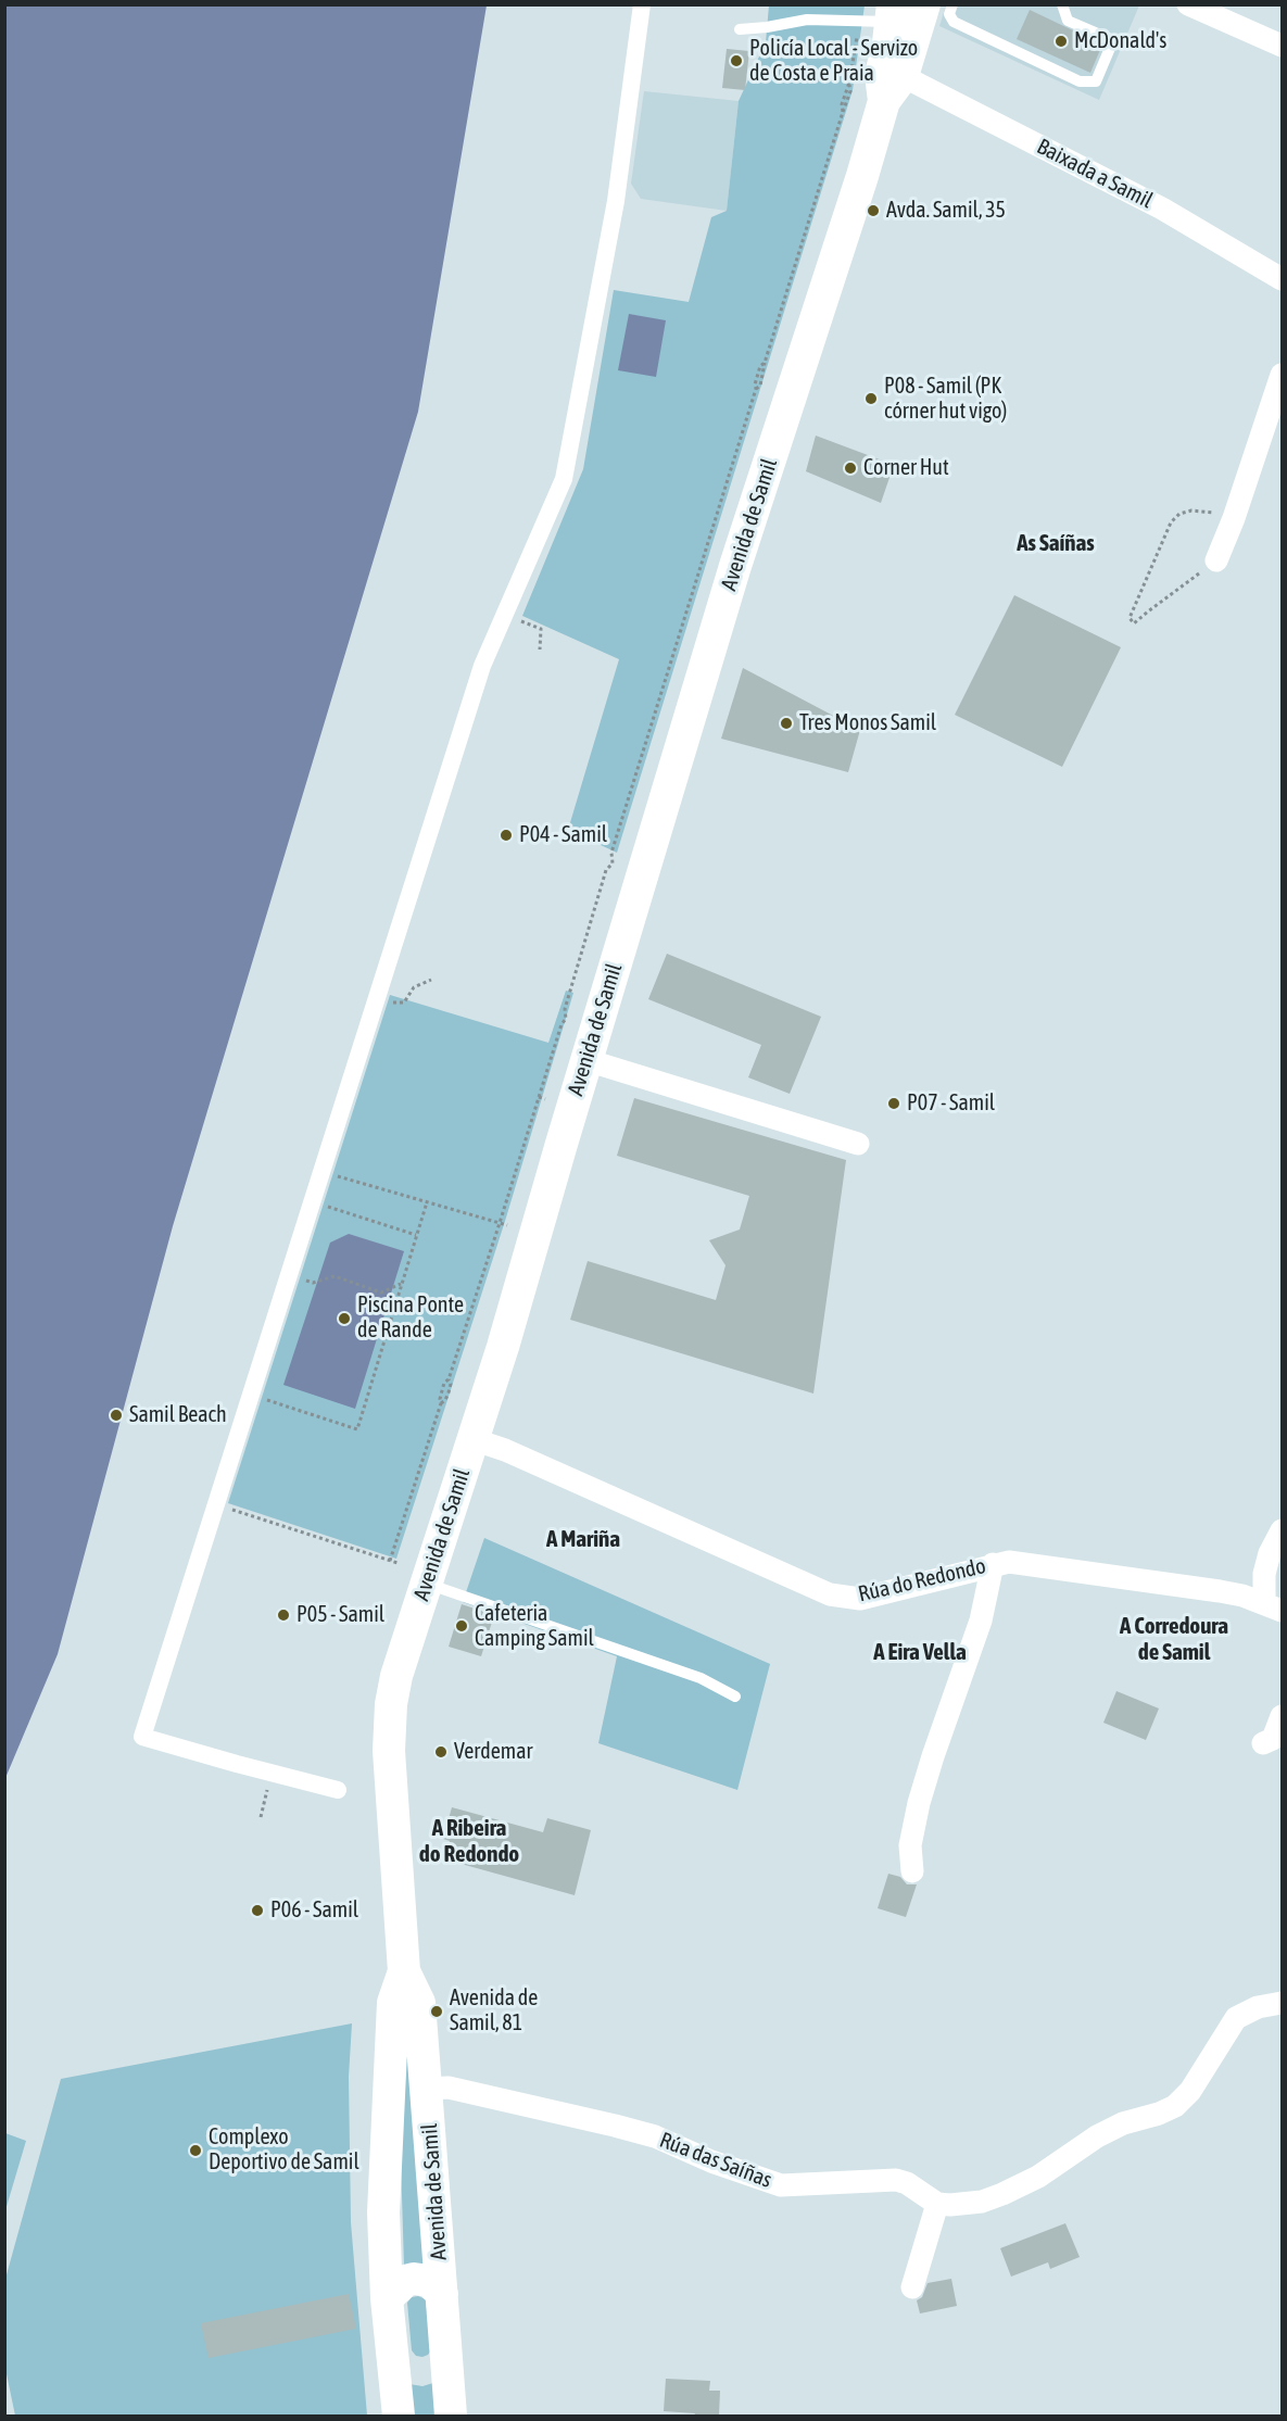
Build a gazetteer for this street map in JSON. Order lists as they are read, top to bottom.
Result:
{
  "streets": {
    "main road": ["Avenida de Samil"],
    "street": ["Baixada a Samil", "Rúa do Redondo", "Rúa das Saíñas"]
  },
  "crossings": [
    ["Baixada a Samil", "Avenida de Samil"],
    ["Avenida de Samil", "Rúa do Redondo"],
    ["Avenida de Samil", "Rúa das Saíñas"]
  ],
  "districts": [
    "As Saíñas",
    "A Mariña",
    "A Corredoura de Samil",
    "A Eira Vella",
    "A Ribeira do Redondo"
  ],
  "places": [
    "McDonald's",
    "Policía Local - Servizo de Costa e Praia",
    "Avda. Samil, 35",
    "P08 - Samil (PK córner hut vigo)",
    "Corner Hut",
    "Tres Monos Samil",
    "P04 - Samil",
    "P07 - Samil",
    "Piscina Ponte de Rande",
    "Samil Beach",
    "P05 - Samil",
    "Cafeteria Camping Samil",
    "Verdemar",
    "P06 - Samil",
    "Avenida de Samil, 81",
    "Complexo Deportivo de Samil"
  ]
}
